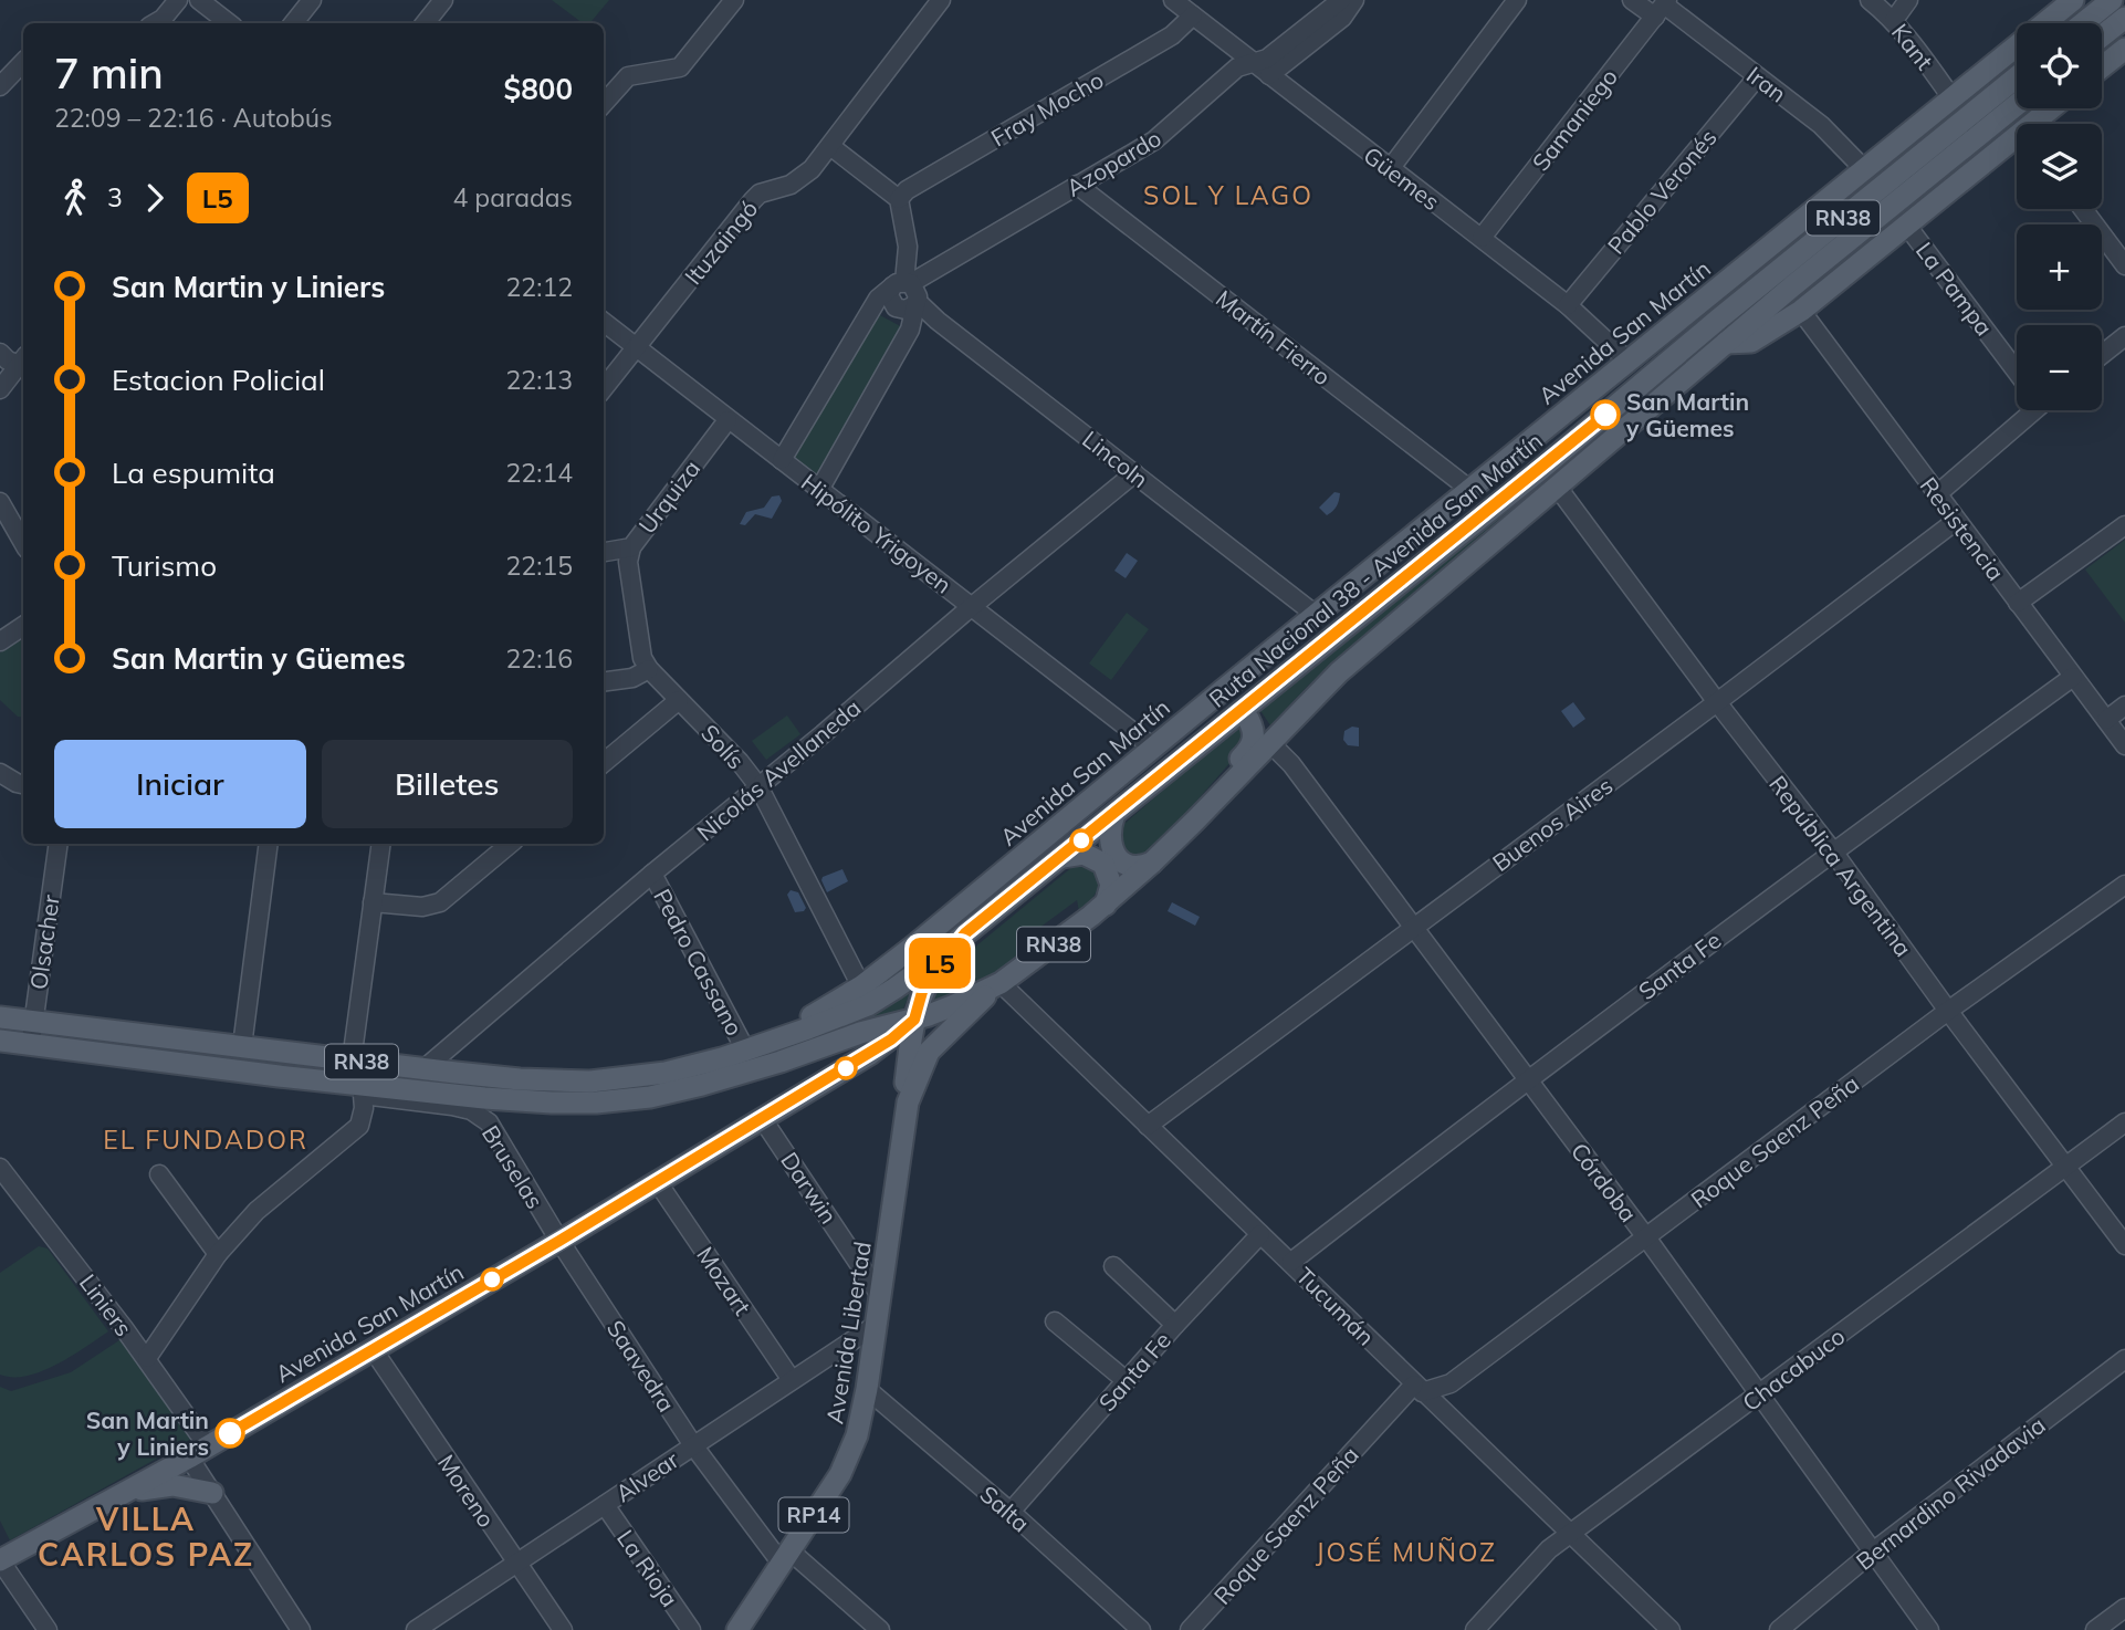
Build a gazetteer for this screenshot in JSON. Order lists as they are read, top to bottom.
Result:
{
  "streets": {
    "main road": [
      "RN38",
      "Avenida San Martín",
      "Ruta Nacional 38 - Avenida San Martín",
      "Avenida Libertad",
      "RP14"
    ],
    "street": [
      "Kant",
      "Iran",
      "Fray Mocho",
      "Samaniego",
      "Azopardo",
      "Güemes",
      "Pablo Veronés",
      "Ituzaingó",
      "La Pampa",
      "Martín Fierro",
      "Lincoln",
      "Urquiza",
      "Resistencia",
      "Hipólito Yrigoyen",
      "Solís",
      "Nicolás Avellaneda",
      "Buenos Aires",
      "República Argentina",
      "Olsacher",
      "Pedro Cassano",
      "Santa Fe",
      "Roque Saenz Peña",
      "Bruselas",
      "Córdoba",
      "Darwin",
      "Mozart",
      "Liniers",
      "Tucumán",
      "Saavedra",
      "Chacabuco",
      "Alvear",
      "Moreno",
      "Bernardino Rivadavia",
      "Salta",
      "La Rioja"
    ]
  },
  "crossings": [
    ["Kant", "Avenida San Martín"],
    ["Iran", "Samaniego"],
    ["Iran", "Pablo Veronés"],
    ["Iran", "Avenida San Martín"],
    ["Fray Mocho", "Güemes"],
    ["Samaniego", "Güemes"],
    ["Azopardo", "Güemes"],
    ["Azopardo", "Martín Fierro"],
    ["Azopardo", "Lincoln"],
    ["Azopardo", "Hipólito Yrigoyen"],
    ["Güemes", "Pablo Veronés"],
    ["Güemes", "Avenida San Martín"],
    ["RN38", "Avenida San Martín"],
    ["RN38", "Ruta Nacional 38 - Avenida San Martín"],
    ["RN38", "Nicolás Avellaneda"],
    ["RN38", "República Argentina"],
    ["RN38", "Olsacher"],
    ["RN38", "Córdoba"],
    ["RN38", "Tucumán"],
    ["RN38", "Avenida Libertad"],
    ["RN38", "RP14"],
    ["Ituzaingó", "Hipólito Yrigoyen"],
    ["Avenida San Martín", "Martín Fierro"],
    ["Avenida San Martín", "Lincoln"],
    ["Avenida San Martín", "Hipólito Yrigoyen"],
    ["Avenida San Martín", "Ruta Nacional 38 - Avenida San Martín"],
    ["Avenida San Martín", "Solís"],
    ["Avenida San Martín", "Bruselas"],
    ["Avenida San Martín", "Darwin"],
    ["Avenida San Martín", "Mozart"],
    ["Avenida San Martín", "Liniers"],
    ["Avenida San Martín", "Avenida Libertad"],
    ["Avenida San Martín", "Saavedra"],
    ["Avenida San Martín", "Moreno"],
    ["Avenida San Martín", "RP14"],
    ["Lincoln", "Nicolás Avellaneda"],
    ["Urquiza", "Hipólito Yrigoyen"],
    ["Urquiza", "Solís"],
    ["Resistencia", "Buenos Aires"],
    ["Resistencia", "Santa Fe"],
    ["Hipólito Yrigoyen", "Nicolás Avellaneda"],
    ["Ruta Nacional 38 - Avenida San Martín", "Nicolás Avellaneda"],
    ["Ruta Nacional 38 - Avenida San Martín", "Pedro Cassano"],
    ["Ruta Nacional 38 - Avenida San Martín", "RP14"],
    ["Solís", "Nicolás Avellaneda"],
    ["Nicolás Avellaneda", "Pedro Cassano"],
    ["Buenos Aires", "República Argentina"],
    ["Buenos Aires", "Córdoba"],
    ["Buenos Aires", "Tucumán"],
    ["República Argentina", "Santa Fe"],
    ["República Argentina", "Roque Saenz Peña"],
    ["República Argentina", "Chacabuco"],
    ["Santa Fe", "Córdoba"],
    ["Santa Fe", "Tucumán"],
    ["Santa Fe", "Salta"],
    ["Roque Saenz Peña", "Córdoba"],
    ["Roque Saenz Peña", "Tucumán"],
    ["Bruselas", "Saavedra"],
    ["Córdoba", "Chacabuco"],
    ["Córdoba", "Bernardino Rivadavia"],
    ["Darwin", "Avenida Libertad"],
    ["Mozart", "Alvear"],
    ["Tucumán", "Avenida Libertad"],
    ["Tucumán", "Chacabuco"],
    ["Avenida Libertad", "Saavedra"],
    ["Avenida Libertad", "Alvear"],
    ["Avenida Libertad", "Salta"],
    ["Avenida Libertad", "RP14"],
    ["Saavedra", "Alvear"],
    ["Alvear", "Moreno"],
    ["Alvear", "La Rioja"]
  ],
  "districts": [
    "SOL Y LAGO",
    "EL FUNDADOR",
    "VILLA CARLOS PAZ",
    "JOSÉ MUÑOZ"
  ],
  "places": ["San Martin y Güemes", "San Martin y Liniers"],
  "lines": ["bus line L5"],
  "page": {
    "on_map": "L5",
    "map_buttons": ["+", "−"],
    "heading": ["7 min", "22:09 – 22:16 · Autobús", "$800"],
    "legs": ["3", "L5", "4 paradas"],
    "list": [
      {
        "name": "San Martin y Liniers",
        "value": "22:12"
      },
      {
        "name": "Estacion Policial",
        "value": "22:13"
      },
      {
        "name": "La espumita",
        "value": "22:14"
      },
      {
        "name": "Turismo",
        "value": "22:15"
      },
      {
        "name": "San Martin y Güemes",
        "value": "22:16"
      }
    ],
    "buttons": ["Iniciar", "Billetes"]
  }
}
